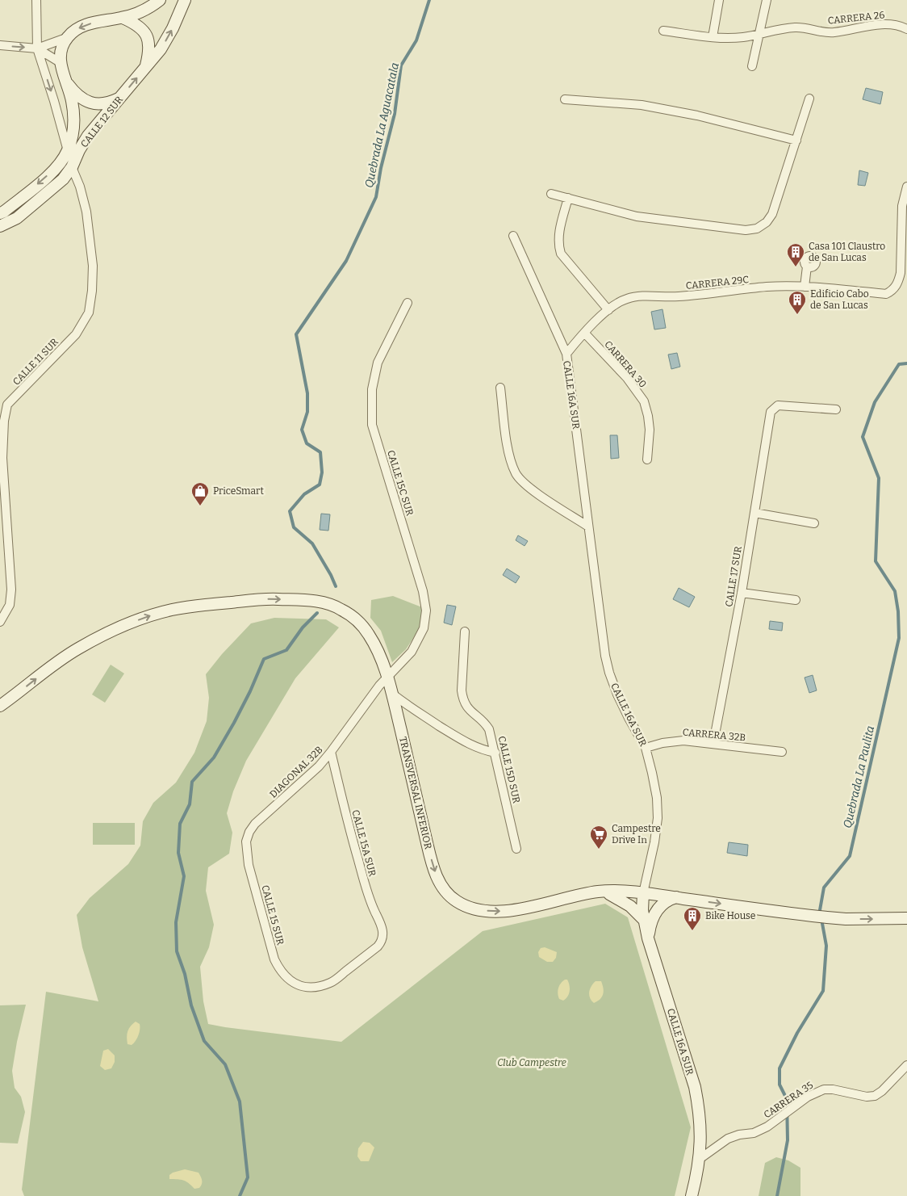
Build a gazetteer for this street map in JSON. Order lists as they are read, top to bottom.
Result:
{
  "streets": {
    "main road": ["CALLE 12 SUR", "CALLE 16A SUR", "TRANSVERSAL INFERIOR"],
    "street": [
      "CARRERA 26",
      "CARRERA 29C",
      "CALLE 11 SUR",
      "CARRERA 30",
      "CALLE 15C SUR",
      "CALLE 17 SUR",
      "CARRERA 32B",
      "CALLE 15D SUR",
      "DIAGONAL 32B",
      "CALLE 15A SUR",
      "CALLE 15 SUR",
      "CARRERA 35"
    ]
  },
  "crossings": [
    ["CALLE 12 SUR", "CALLE 11 SUR"],
    ["CARRERA 29C", "CARRERA 30"],
    ["CARRERA 29C", "CALLE 16A SUR"],
    ["CALLE 16A SUR", "CARRERA 32B"],
    ["CALLE 16A SUR", "TRANSVERSAL INFERIOR"],
    ["CALLE 16A SUR", "CARRERA 35"],
    ["CALLE 15C SUR", "DIAGONAL 32B"],
    ["CALLE 15C SUR", "TRANSVERSAL INFERIOR"],
    ["CALLE 17 SUR", "CARRERA 32B"],
    ["DIAGONAL 32B", "TRANSVERSAL INFERIOR"],
    ["DIAGONAL 32B", "CALLE 15A SUR"],
    ["DIAGONAL 32B", "CALLE 15 SUR"],
    ["CALLE 15A SUR", "CALLE 15 SUR"]
  ],
  "one_way": ["TRANSVERSAL INFERIOR"],
  "water": ["Quebrada La Aguacatala", "Quebrada La Paulita"],
  "parks": ["Club Campestre"],
  "places": {
    "building": ["Casa 101 Claustro de San Lucas", "Edificio Cabo de San Lucas", "Bike House"],
    "shop": ["PriceSmart"],
    "supermarket": ["Campestre Drive In"]
  }
}
